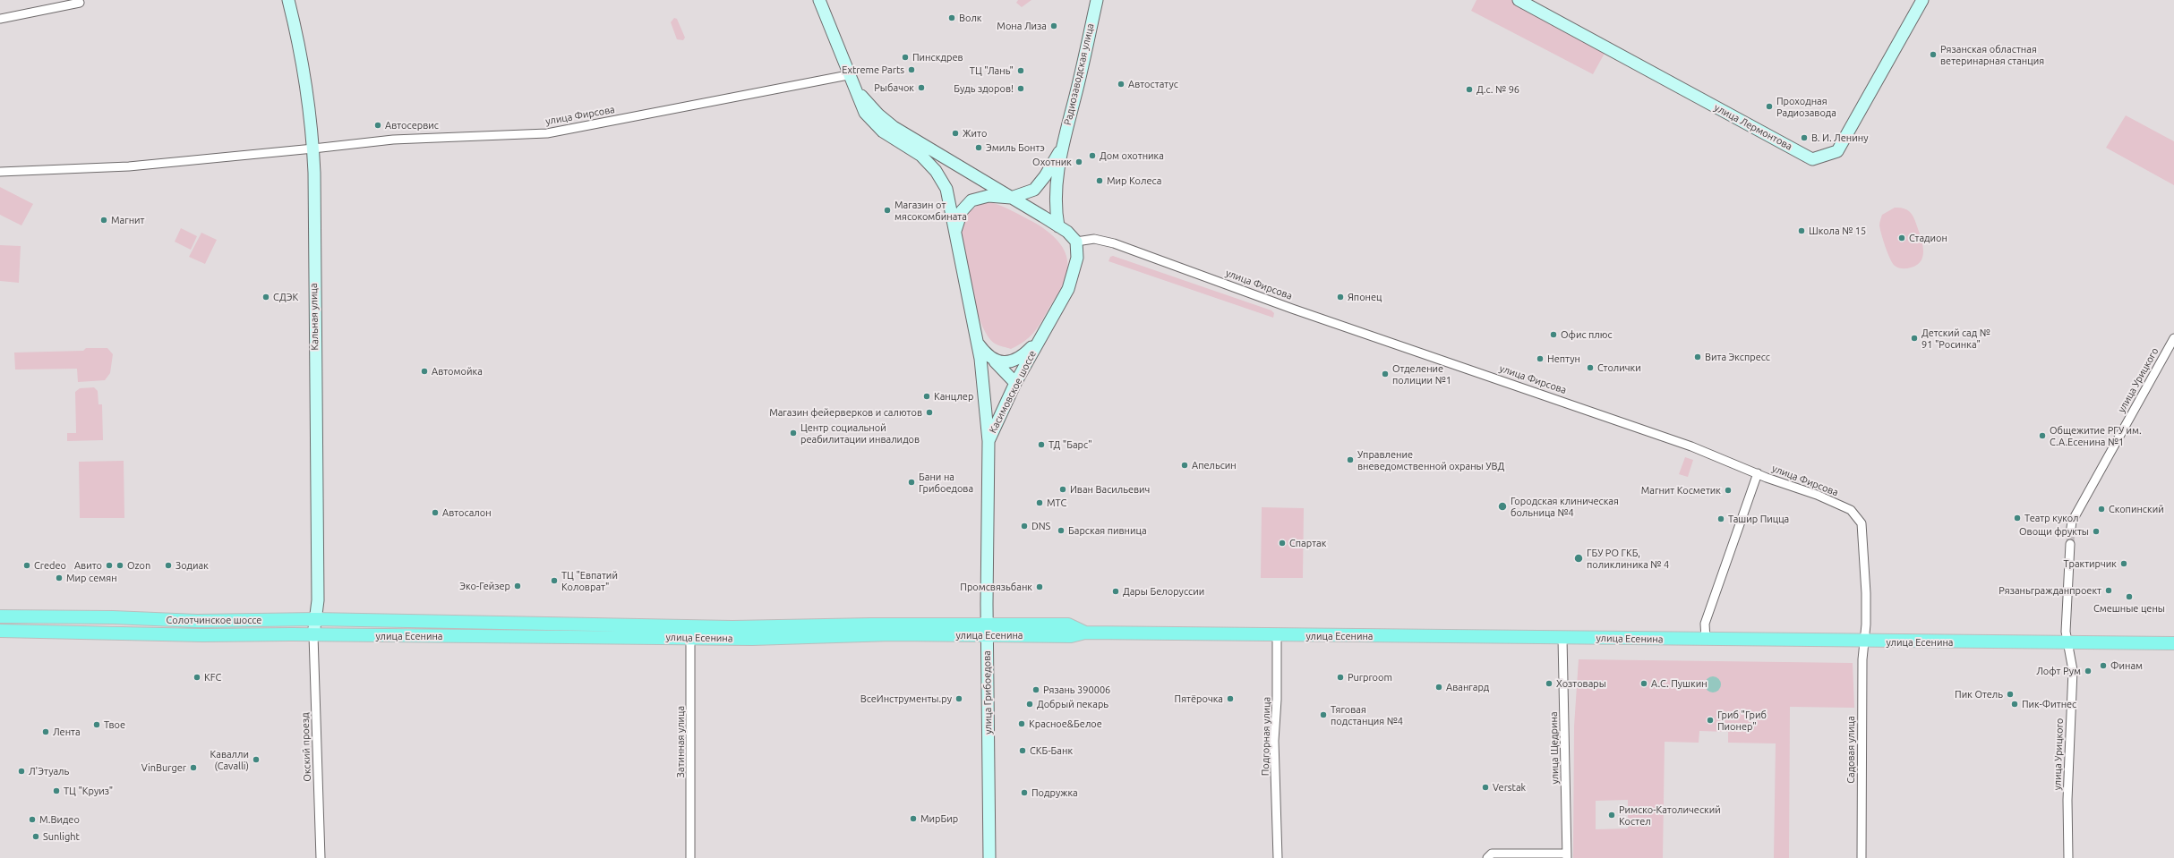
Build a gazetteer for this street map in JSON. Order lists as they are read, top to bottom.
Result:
{
  "streets": {
    "main road": [
      "Радиозаводская улица",
      "улица Лермонтова",
      "Кальная улица",
      "Касимовское шоссе",
      "Солотчинское шоссе",
      "улица Есенина",
      "улица Грибоедова"
    ],
    "street": [
      "улица Фирсова",
      "улица Урицкого",
      "Подгорная улица",
      "Затинная улица",
      "Окский проезд",
      "улица Щедрина",
      "Садовая улица"
    ]
  },
  "crossings": [
    ["улица Фирсова", "Кальная улица"],
    ["улица Фирсова", "Касимовское шоссе"],
    ["улица Фирсова", "улица Есенина"],
    ["улица Фирсова", "Садовая улица"],
    ["Кальная улица", "Солотчинское шоссе"],
    ["Кальная улица", "улица Есенина"],
    ["Кальная улица", "Окский проезд"],
    ["улица Урицкого", "улица Есенина"],
    ["Касимовское шоссе", "улица Грибоедова"],
    ["Солотчинское шоссе", "улица Есенина"],
    ["Солотчинское шоссе", "Окский проезд"],
    ["улица Есенина", "улица Грибоедова"],
    ["улица Есенина", "Подгорная улица"],
    ["улица Есенина", "Затинная улица"],
    ["улица Есенина", "Окский проезд"],
    ["улица Есенина", "улица Щедрина"],
    ["улица Есенина", "Садовая улица"]
  ],
  "places": [
    "Волк",
    "Мона Лиза",
    "Рязанская областная ветеринарная станция",
    "Пинскдрев",
    "Extreme Parts",
    "ТЦ \"Лань\"",
    "Автостатус",
    "Рыбачок",
    "Будь здоров!",
    "Д.с. № 96",
    "Проходная Радиозавода",
    "Автосервис",
    "Жито",
    "В. И. Ленину",
    "Эмиль Бонтэ",
    "Дом охотника",
    "Охотник",
    "Мир Колеса",
    "Магазин от мясокомбината",
    "Магнит",
    "Школа № 15",
    "Стадион",
    "СДЭК",
    "Японец",
    "Офис плюс",
    "Детский сад № 91 \"Росинка\"",
    "Вита Экспресс",
    "Нептун",
    "Столички",
    "Автомойка",
    "Отделение полиции №1",
    "Канцлер",
    "Магазин фейерверков и салютов",
    "Центр социальной реабилитации инвалидов",
    "Общежитие РГУ им. С.А.Есенина №1",
    "ТД \"Барс\"",
    "Управление вневедомственной охраны УВД",
    "Апельсин",
    "Бани на Грибоедова",
    "Иван Васильевич",
    "Магнит Косметик",
    "МТС",
    "Городская клиническая больница №4",
    "Скопинский",
    "Автосалон",
    "Театр кукол",
    "Ташир Пицца",
    "DNS",
    "Барская пивница",
    "Овощи фрукты",
    "Спартак",
    "ГБУ РО ГКБ, поликлиника № 4",
    "Трактирчик",
    "Credeo",
    "Авито",
    "Ozon",
    "Зодиак",
    "Мир семян",
    "ТЦ \"Евпатий Коловрат\"",
    "Эко-Гейзер",
    "Промсвязьбанк",
    "Рязаньгражданпроект",
    "Дары Белоруссии",
    "Смешные цены",
    "Финам",
    "Лофт Рум",
    "KFC",
    "Purproom",
    "Хозтовары",
    "А.С. Пушкин",
    "Авангард",
    "Рязань 390006",
    "Пик Отель",
    "ВсеИнструменты.ру",
    "Пятёрочка",
    "Добрый пекарь",
    "Пик-Фитнес",
    "Тяговая подстанция №4",
    "Гриб \"Гриб Пионер\"",
    "Красное&Белое",
    "Твое",
    "Лента",
    "СКБ-Банк",
    "Кавалли (Cavalli)",
    "VinBurger",
    "Л'Этуаль",
    "Verstak",
    "ТЦ \"Круиз\"",
    "Подружка",
    "Римско-Католический Костел",
    "МирБир",
    "М.Видео",
    "Sunlight"
  ]
}
